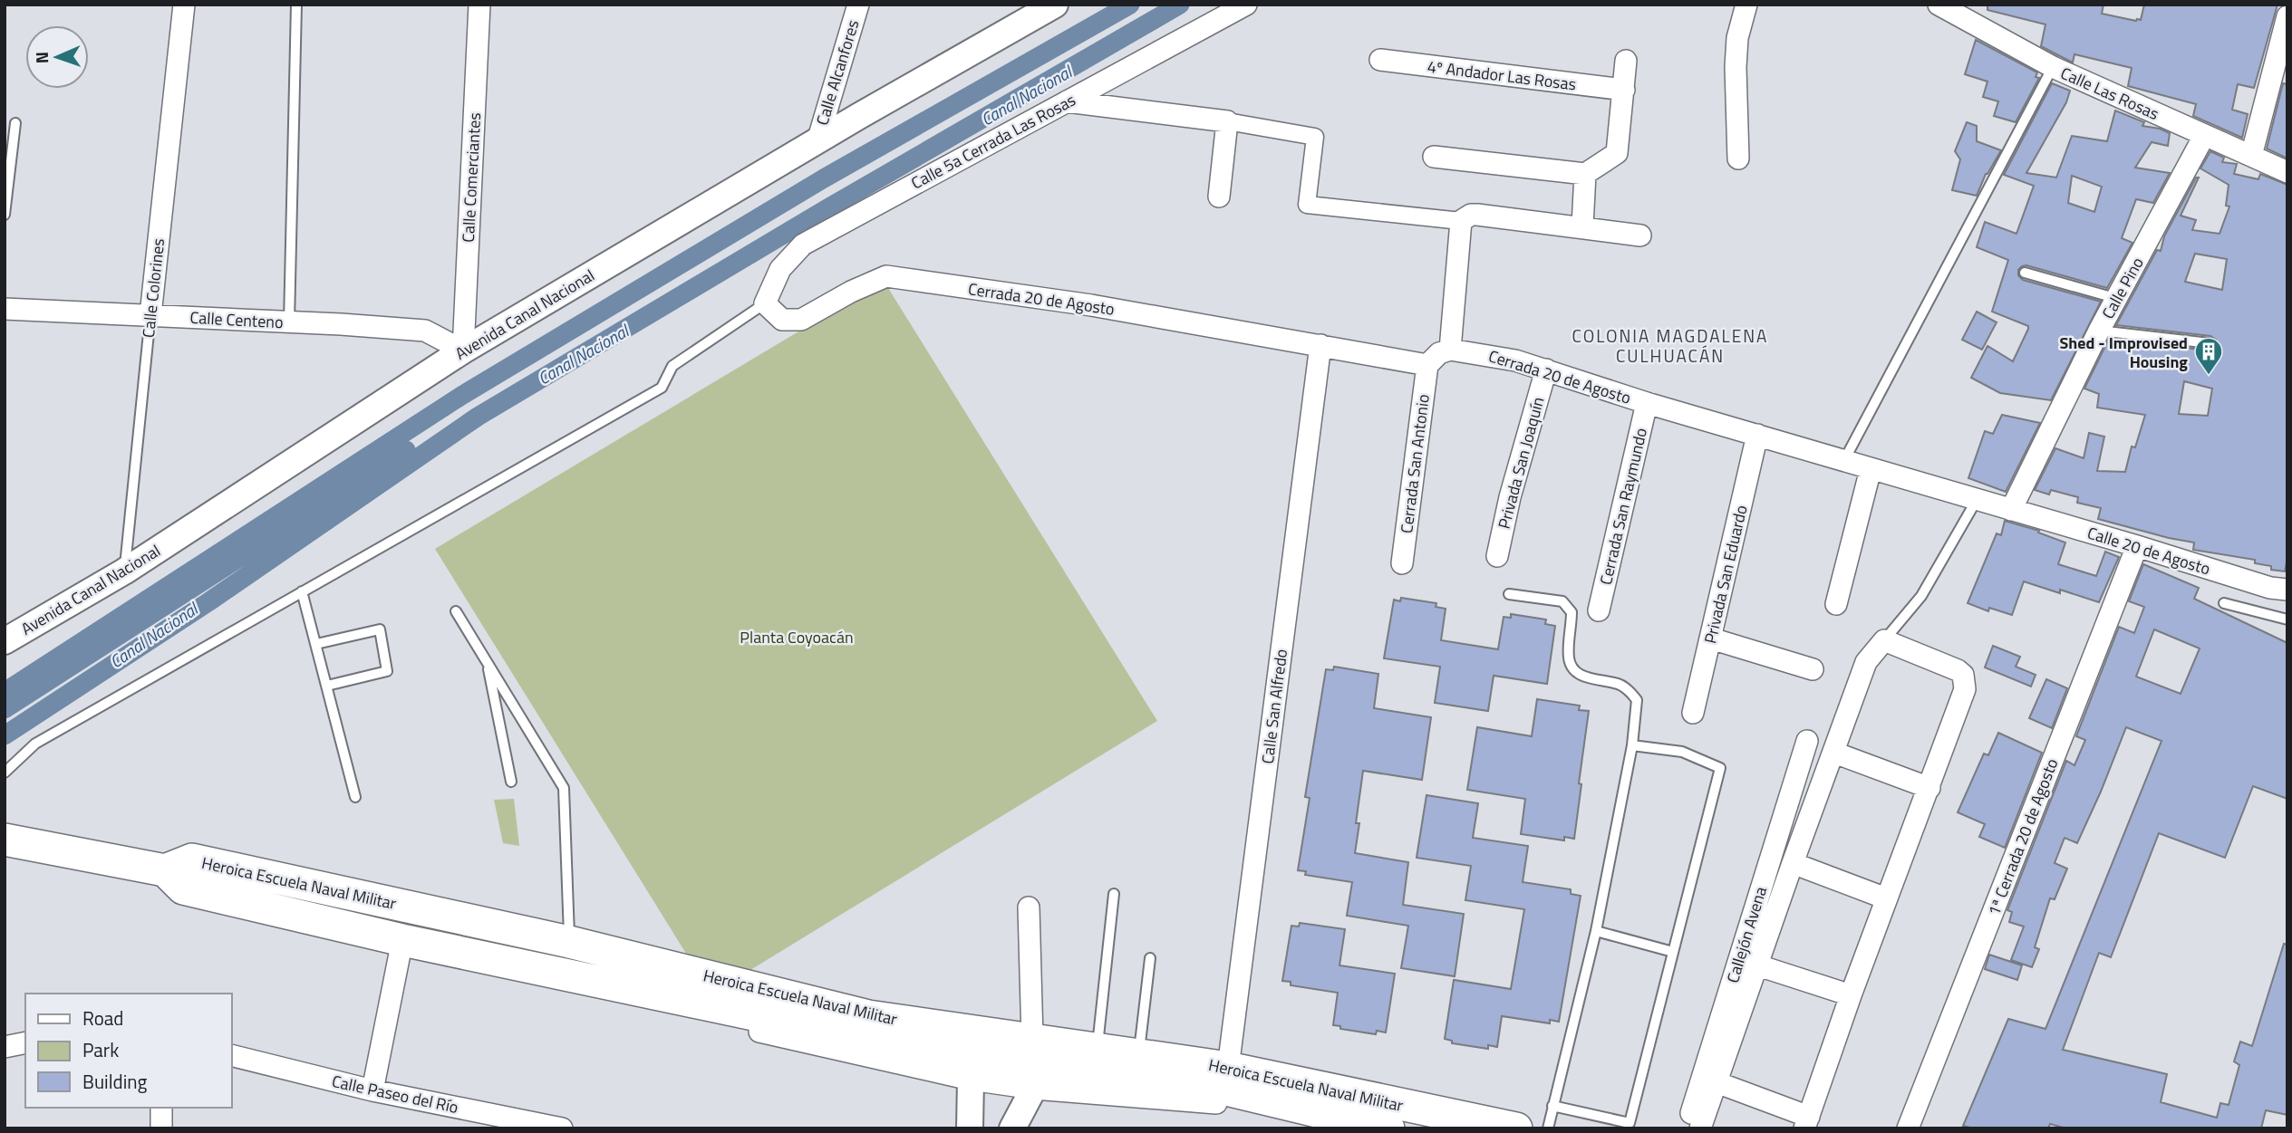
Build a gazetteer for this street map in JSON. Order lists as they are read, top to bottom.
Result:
{
  "streets": {
    "main road": ["Heroica Escuela Naval Militar"],
    "street": [
      "Calle Alcanfores",
      "4º Andador Las Rosas",
      "Calle Las Rosas",
      "Calle 5a Cerrada Las Rosas",
      "Calle Comerciantes",
      "Calle Colorines",
      "Calle Pino",
      "Cerrada 20 de Agosto",
      "Avenida Canal Nacional",
      "Calle Centeno",
      "Privada San Joaquín",
      "Cerrada San Antonio",
      "Cerrada San Raymundo",
      "Calle 20 de Agosto",
      "Privada San Eduardo",
      "Calle San Alfredo",
      "1ª Cerrada 20 de Agosto",
      "Callejón Avena",
      "Calle Paseo del Río"
    ]
  },
  "crossings": [
    ["Calle Alcanfores", "Avenida Canal Nacional"],
    ["Calle Las Rosas", "Calle Pino"],
    ["Calle 5a Cerrada Las Rosas", "Cerrada 20 de Agosto"],
    ["Calle Comerciantes", "Avenida Canal Nacional"],
    ["Calle Comerciantes", "Calle Centeno"],
    ["Calle Colorines", "Avenida Canal Nacional"],
    ["Calle Colorines", "Calle Centeno"],
    ["Calle Pino", "Cerrada 20 de Agosto"],
    ["Calle Pino", "Calle 20 de Agosto"],
    ["Cerrada 20 de Agosto", "Privada San Joaquín"],
    ["Cerrada 20 de Agosto", "Cerrada San Antonio"],
    ["Cerrada 20 de Agosto", "Cerrada San Raymundo"],
    ["Cerrada 20 de Agosto", "Calle 20 de Agosto"],
    ["Cerrada 20 de Agosto", "Privada San Eduardo"],
    ["Cerrada 20 de Agosto", "Calle San Alfredo"],
    ["Avenida Canal Nacional", "Calle Centeno"],
    ["Calle 20 de Agosto", "1ª Cerrada 20 de Agosto"],
    ["Calle San Alfredo", "Heroica Escuela Naval Militar"]
  ],
  "districts": ["COLONIA MAGDALENA CULHUACÁN"],
  "water": ["Canal Nacional"],
  "parks": ["Planta Coyoacán"],
  "places": {
    "building": ["Shed - Improvised Housing"]
  },
  "legend": ["Road", "Park", "Building"],
  "north": "left"
}
